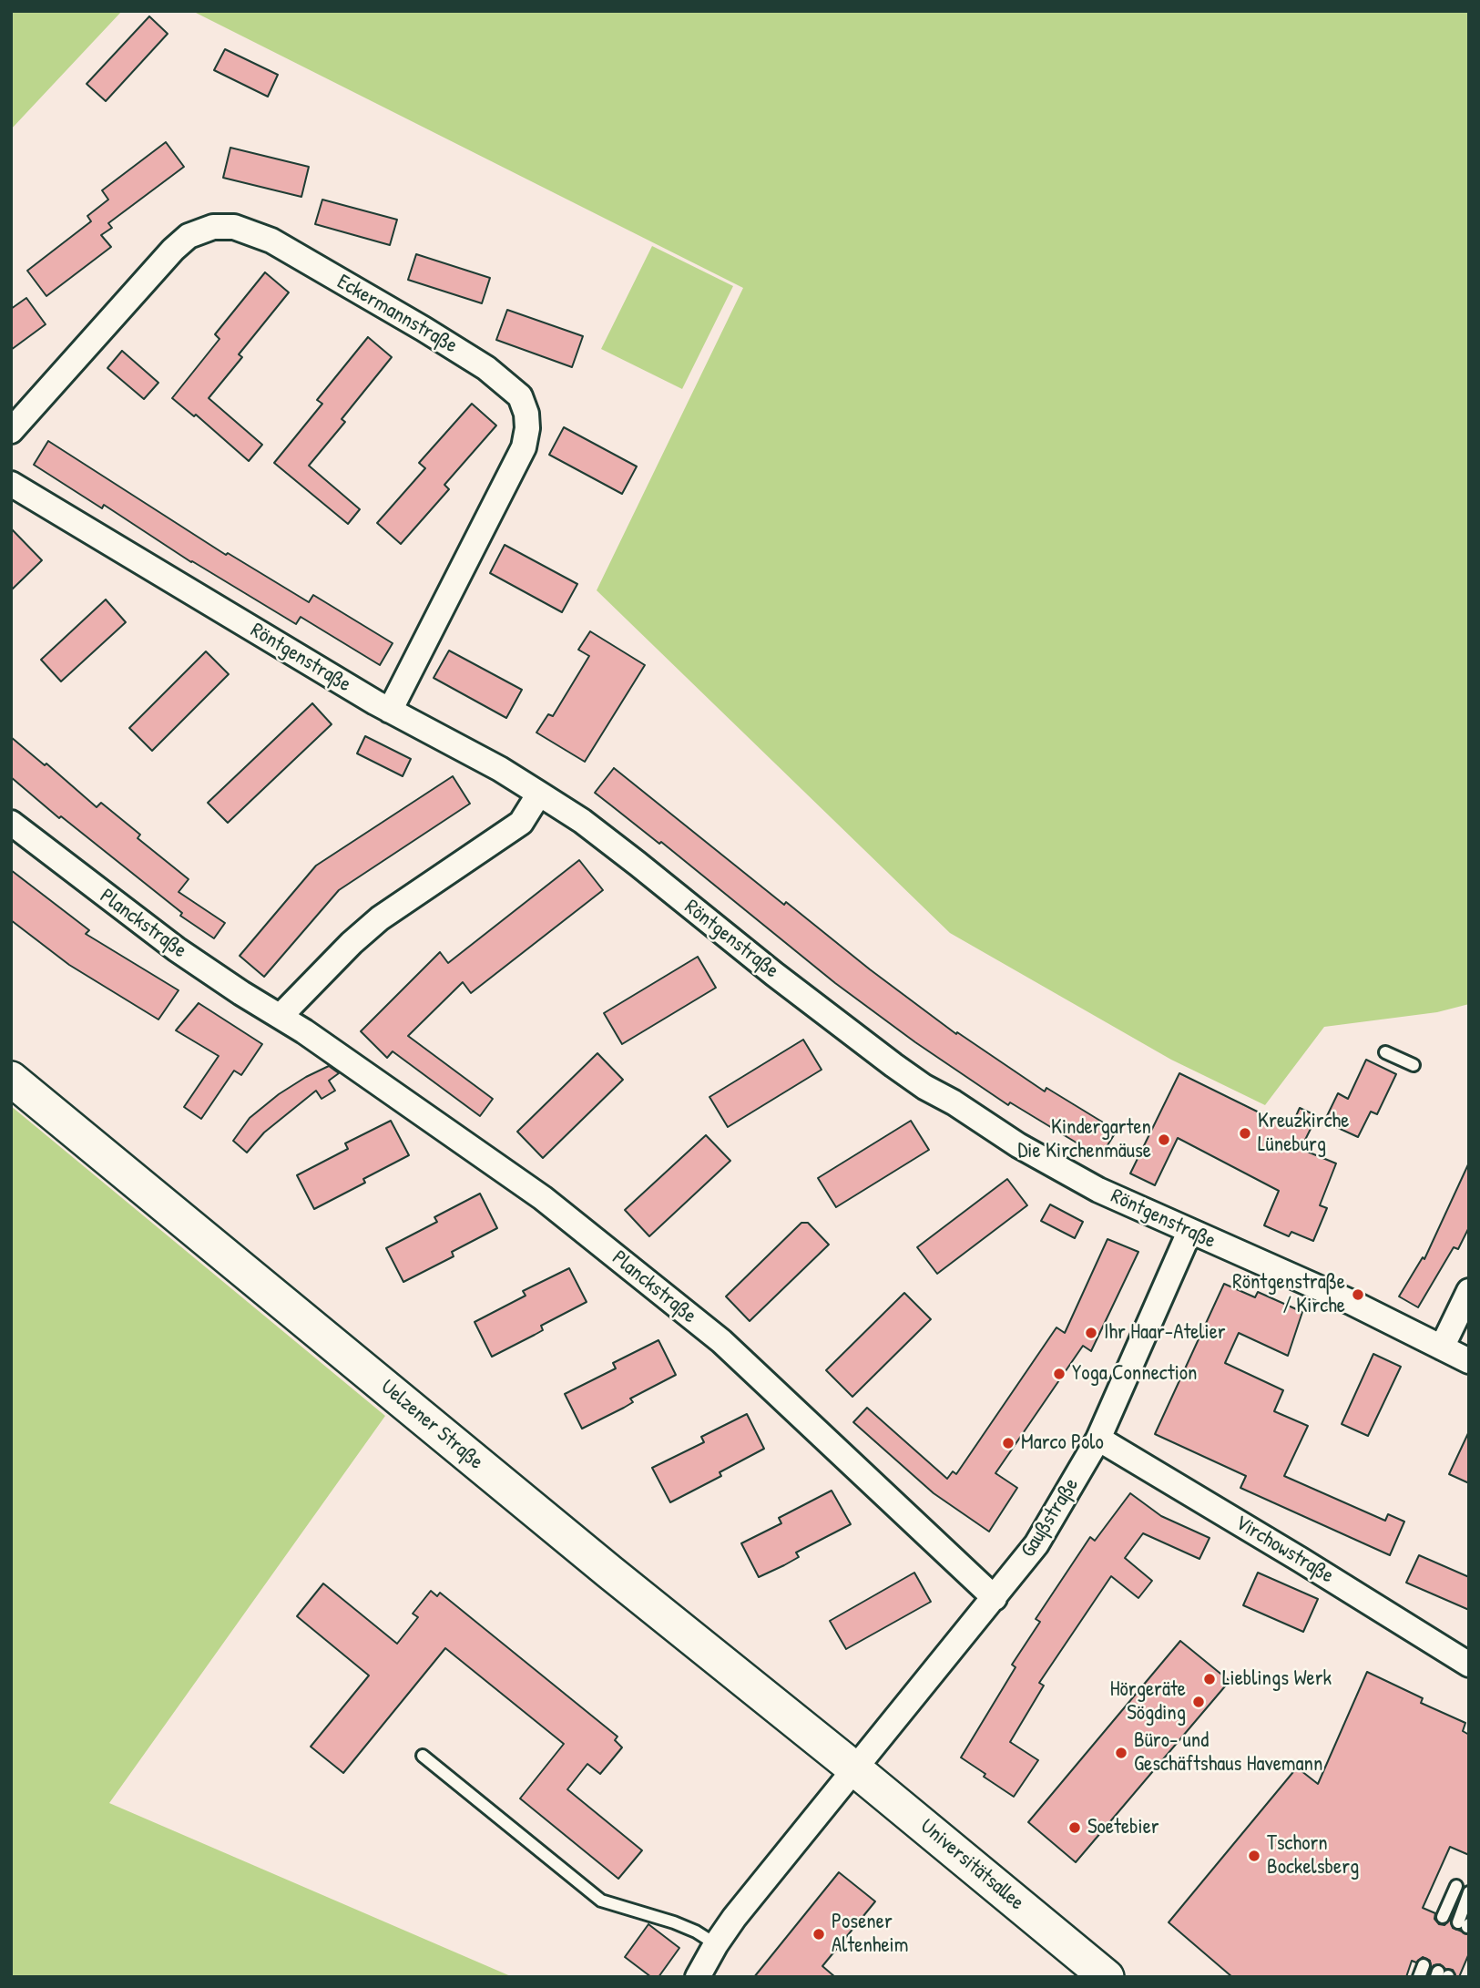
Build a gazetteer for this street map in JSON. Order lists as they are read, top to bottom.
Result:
{
  "streets": {
    "main road": ["Uelzener Straße", "Universitätsallee"],
    "street": [
      "Eckermannstraße",
      "Röntgenstraße",
      "Planckstraße",
      "Gaußstraße",
      "Virchowstraße"
    ]
  },
  "crossings": [
    ["Eckermannstraße", "Röntgenstraße"],
    ["Röntgenstraße", "Gaußstraße"],
    ["Planckstraße", "Gaußstraße"],
    ["Uelzener Straße", "Gaußstraße"],
    ["Uelzener Straße", "Universitätsallee"],
    ["Gaußstraße", "Virchowstraße"],
    ["Gaußstraße", "Universitätsallee"]
  ],
  "places": [
    "Kreuzkirche Lüneburg",
    "Kindergarten Die Kirchenmäuse",
    "Röntgenstraße / Kirche",
    "Ihr Haar-Atelier",
    "Yoga Connection",
    "Marco Polo",
    "Lieblings Werk",
    "Hörgeräte Sögding",
    "Büro- und Geschäftshaus Havemann",
    "Soetebier",
    "Tschorn Bockelsberg",
    "Posener Altenheim"
  ]
}
